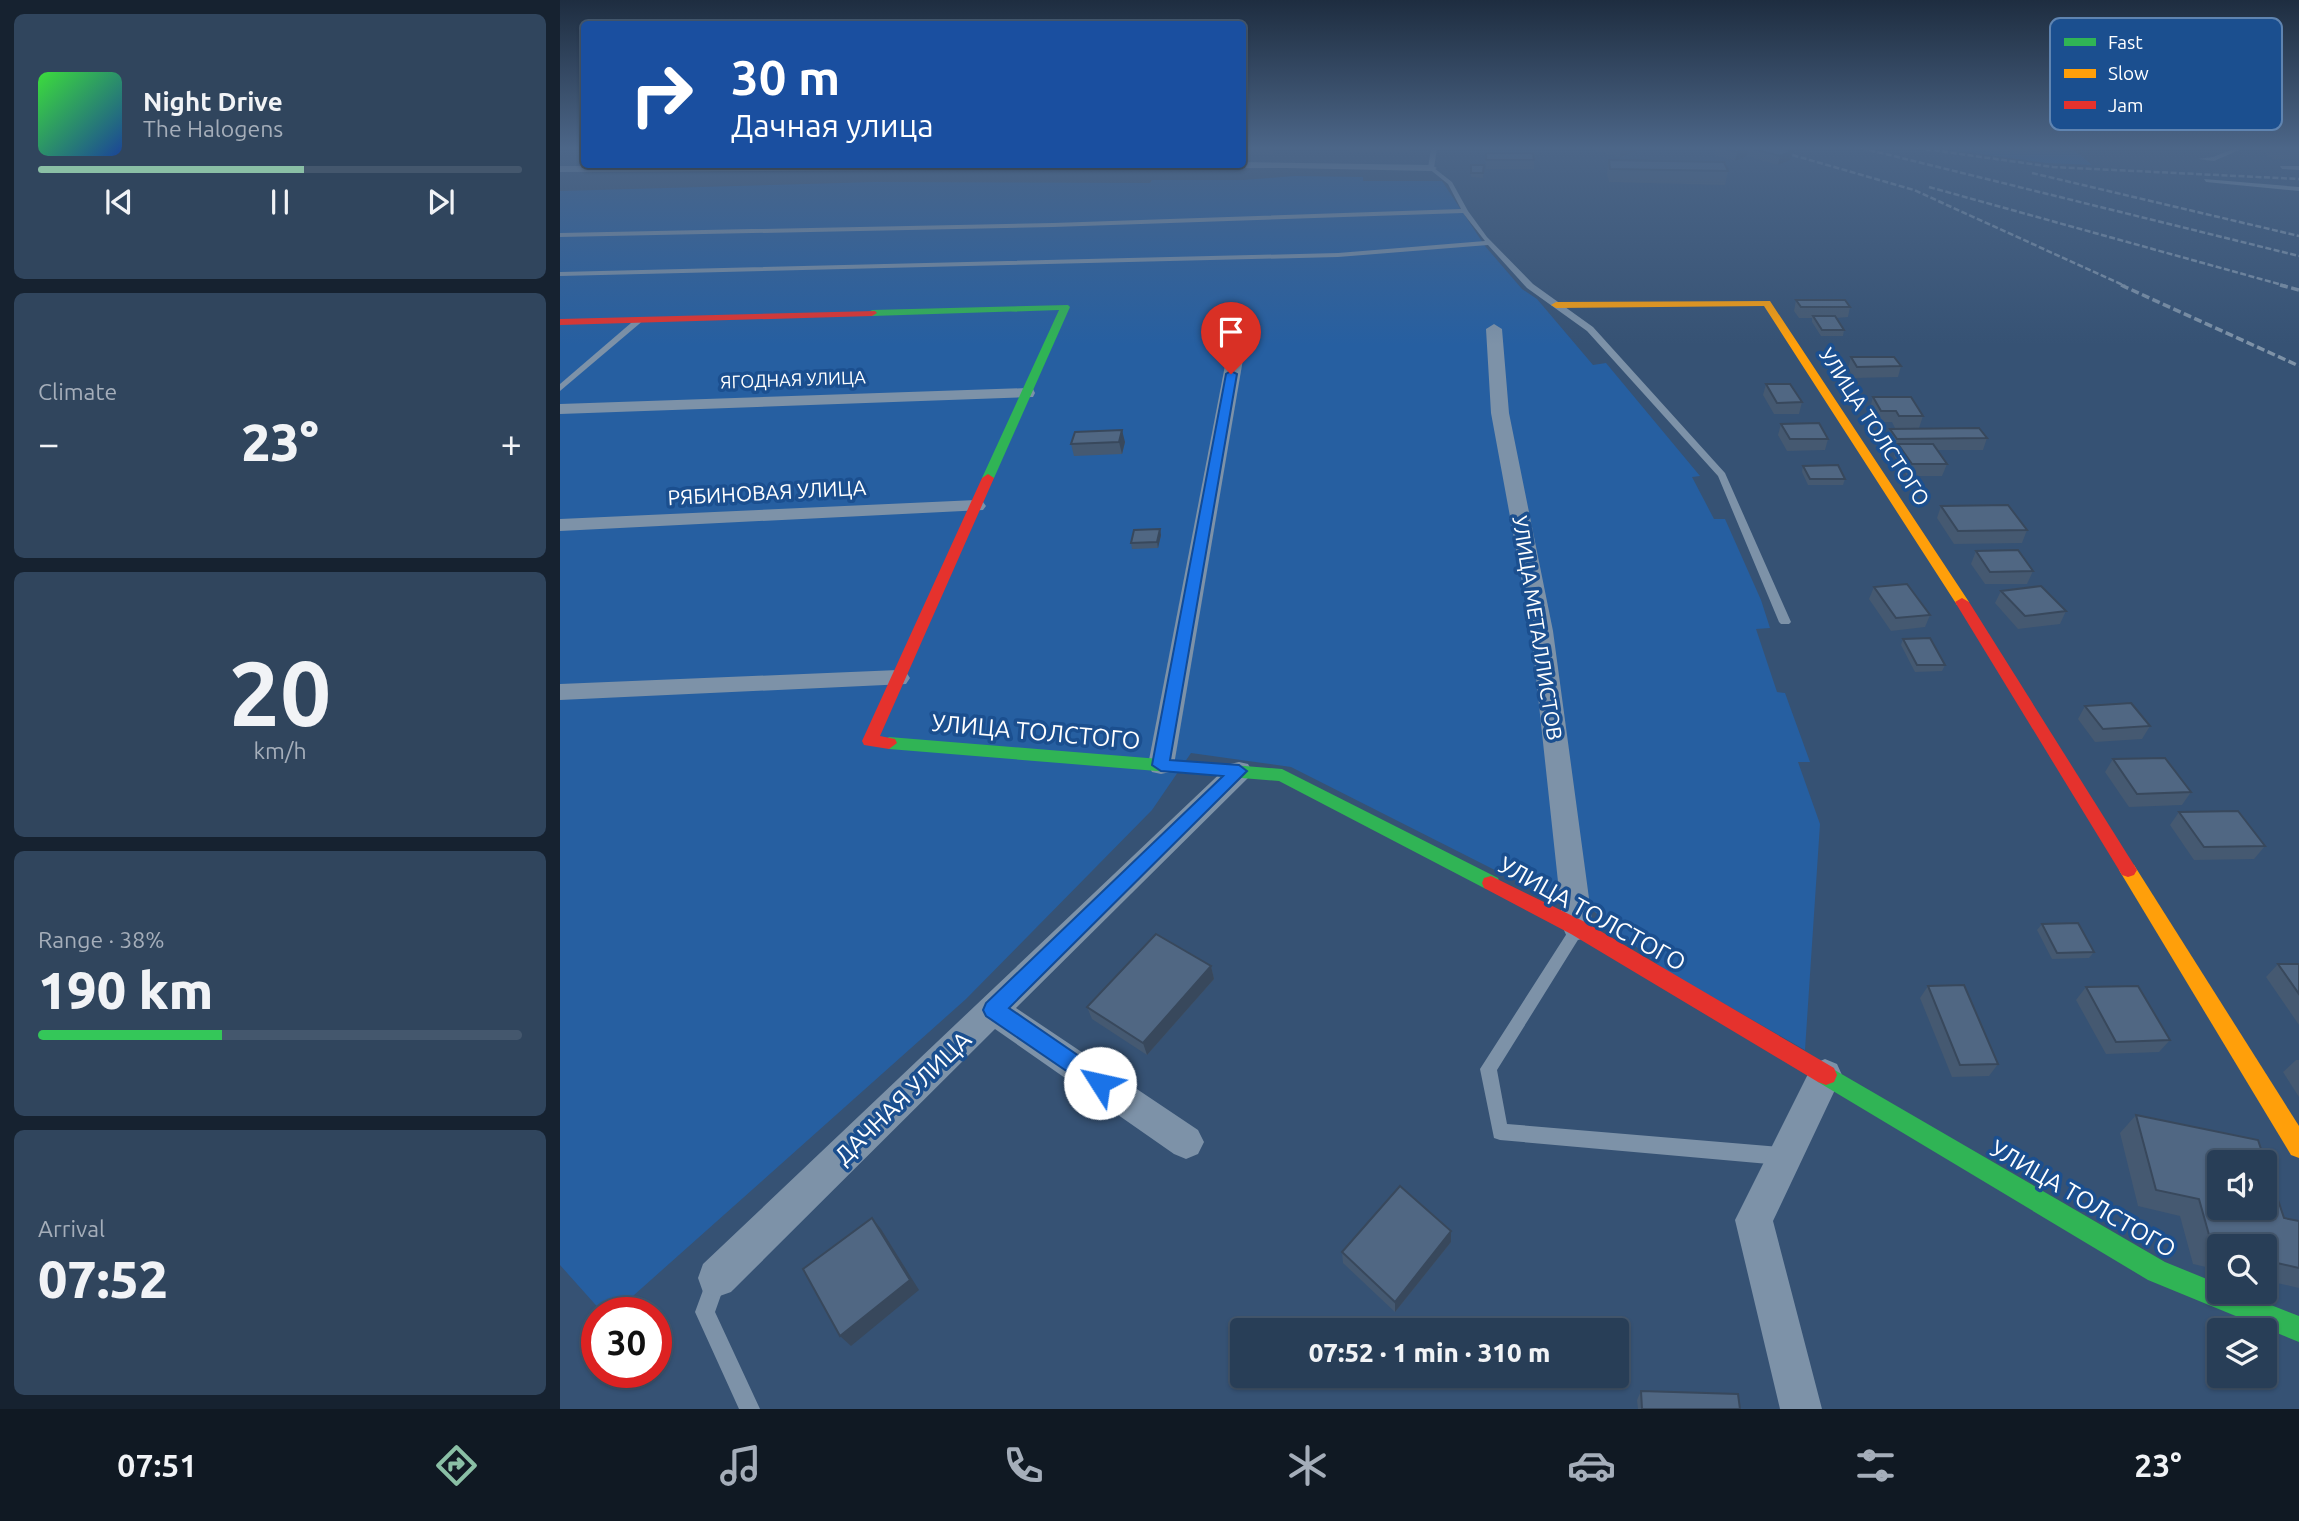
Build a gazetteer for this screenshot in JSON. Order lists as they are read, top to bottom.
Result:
{
  "streets": {
    "street": [
      "ЯГОДНАЯ УЛИЦА",
      "УЛИЦА ТОЛСТОГО",
      "РЯБИНОВАЯ УЛИЦА",
      "УЛИЦА МЕТАЛЛИСТОВ",
      "ДАЧНАЯ УЛИЦА"
    ]
  },
  "crossings": [
    ["УЛИЦА ТОЛСТОГО", "УЛИЦА МЕТАЛЛИСТОВ"],
    ["УЛИЦА ТОЛСТОГО", "ДАЧНАЯ УЛИЦА"]
  ],
  "legend": ["Fast", "Slow", "Jam"],
  "page": {
    "turn": ["30 m", "Дачная улица"],
    "song": ["Night Drive", "The Halogens"],
    "tile": [
      "Climate",
      ["20", "km/h"],
      ["Range · 38%", "190 km"],
      ["Arrival", "07:52"]
    ],
    "heat": ["−", "23°", "+"],
    "limit": "30",
    "trip": "07:52 · 1 min · 310 m",
    "tabs": ["07:51", "23°"]
  }
}
